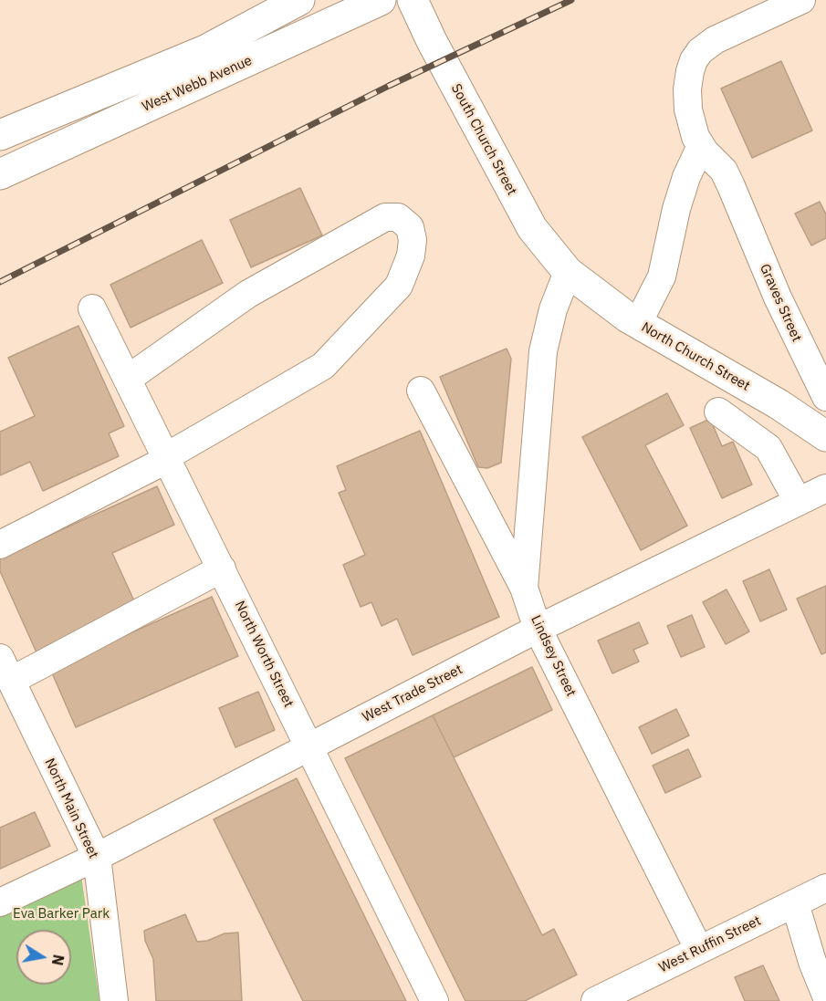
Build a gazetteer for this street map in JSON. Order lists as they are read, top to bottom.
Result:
{
  "streets": {
    "main road": ["West Webb Avenue", "South Church Street", "North Church Street"],
    "street": [
      "Graves Street",
      "North Worth Street",
      "Lindsey Street",
      "West Trade Street",
      "North Main Street",
      "West Ruffin Street"
    ]
  },
  "crossings": [
    ["South Church Street", "North Church Street"],
    ["South Church Street", "Lindsey Street"],
    ["North Church Street", "Lindsey Street"],
    ["North Worth Street", "West Trade Street"],
    ["Lindsey Street", "West Trade Street"],
    ["Lindsey Street", "West Ruffin Street"],
    ["West Trade Street", "North Main Street"]
  ],
  "parks": ["Eva Barker Park"],
  "north": "right"
}
